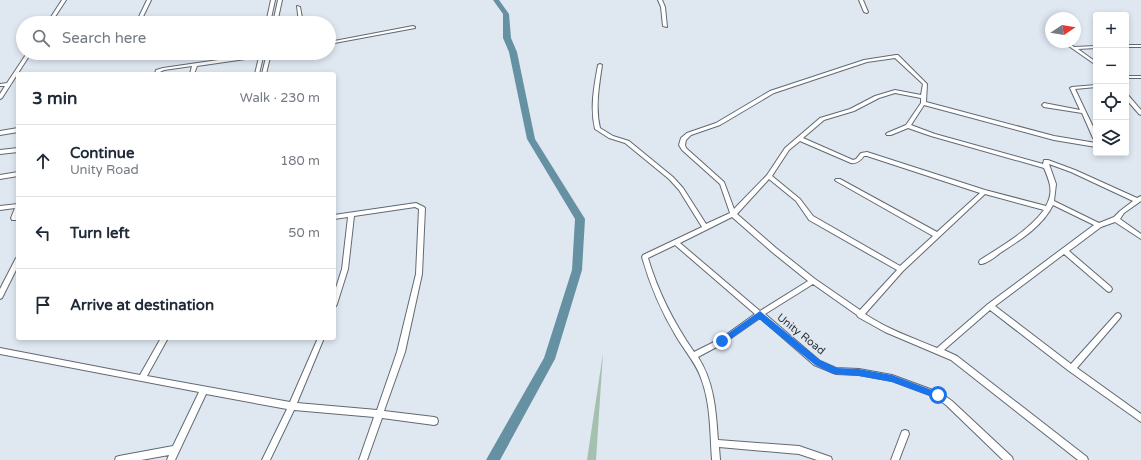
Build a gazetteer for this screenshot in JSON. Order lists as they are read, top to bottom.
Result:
{
  "streets": {
    "street": ["Unity Road"]
  },
  "north": "right",
  "page": {
    "map_buttons": ["+", "−"],
    "search": "Search here",
    "heading": ["3 min", "Walk · 230 m"],
    "list": [
      ["Continue", "Unity Road", "180 m"],
      ["Turn left", "50 m"],
      "Arrive at destination"
    ]
  }
}
